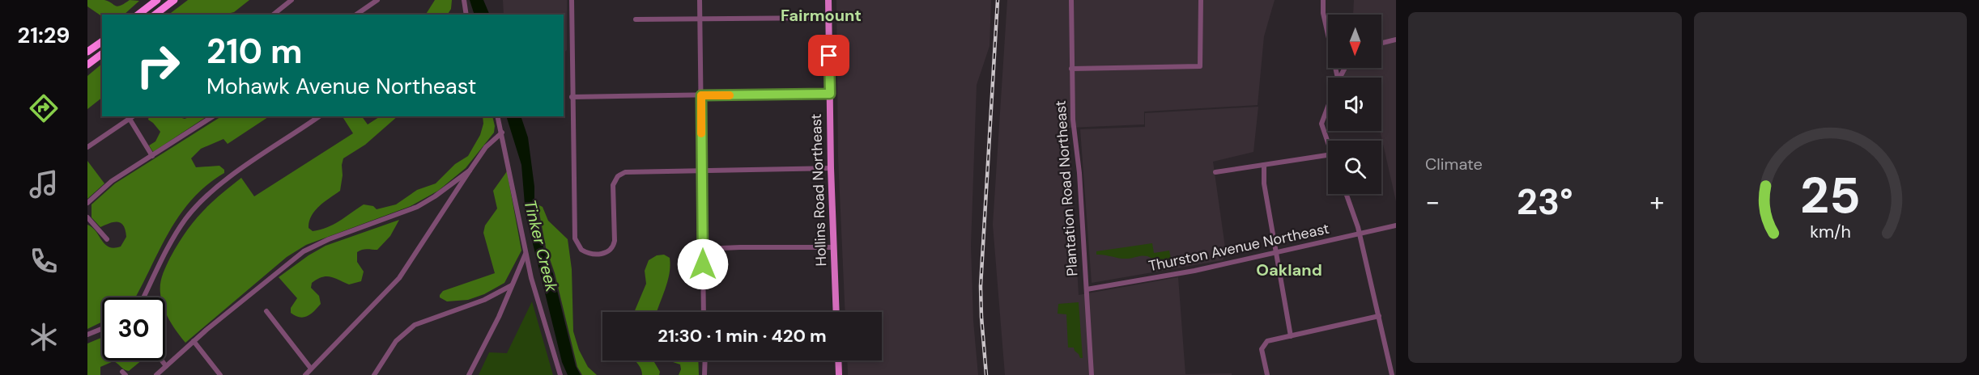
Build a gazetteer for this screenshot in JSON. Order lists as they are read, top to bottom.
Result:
{
  "streets": {
    "main road": ["Hollins Road Northeast"],
    "street": ["Plantation Road Northeast", "Thurston Avenue Northeast"]
  },
  "crossings": [
    ["Plantation Road Northeast", "Thurston Avenue Northeast"]
  ],
  "districts": ["Fairmount", "Oakland"],
  "water": ["Tinker Creek"],
  "north": "bottom",
  "page": {
    "tabs": "21:29",
    "tile": "Climate",
    "turn": ["210 m", "Mohawk Avenue Northeast"],
    "heat": ["−", "23°", "+"],
    "limit": "30",
    "trip": "21:30 · 1 min · 420 m",
    "gauge": ["25", "km/h"]
  }
}
